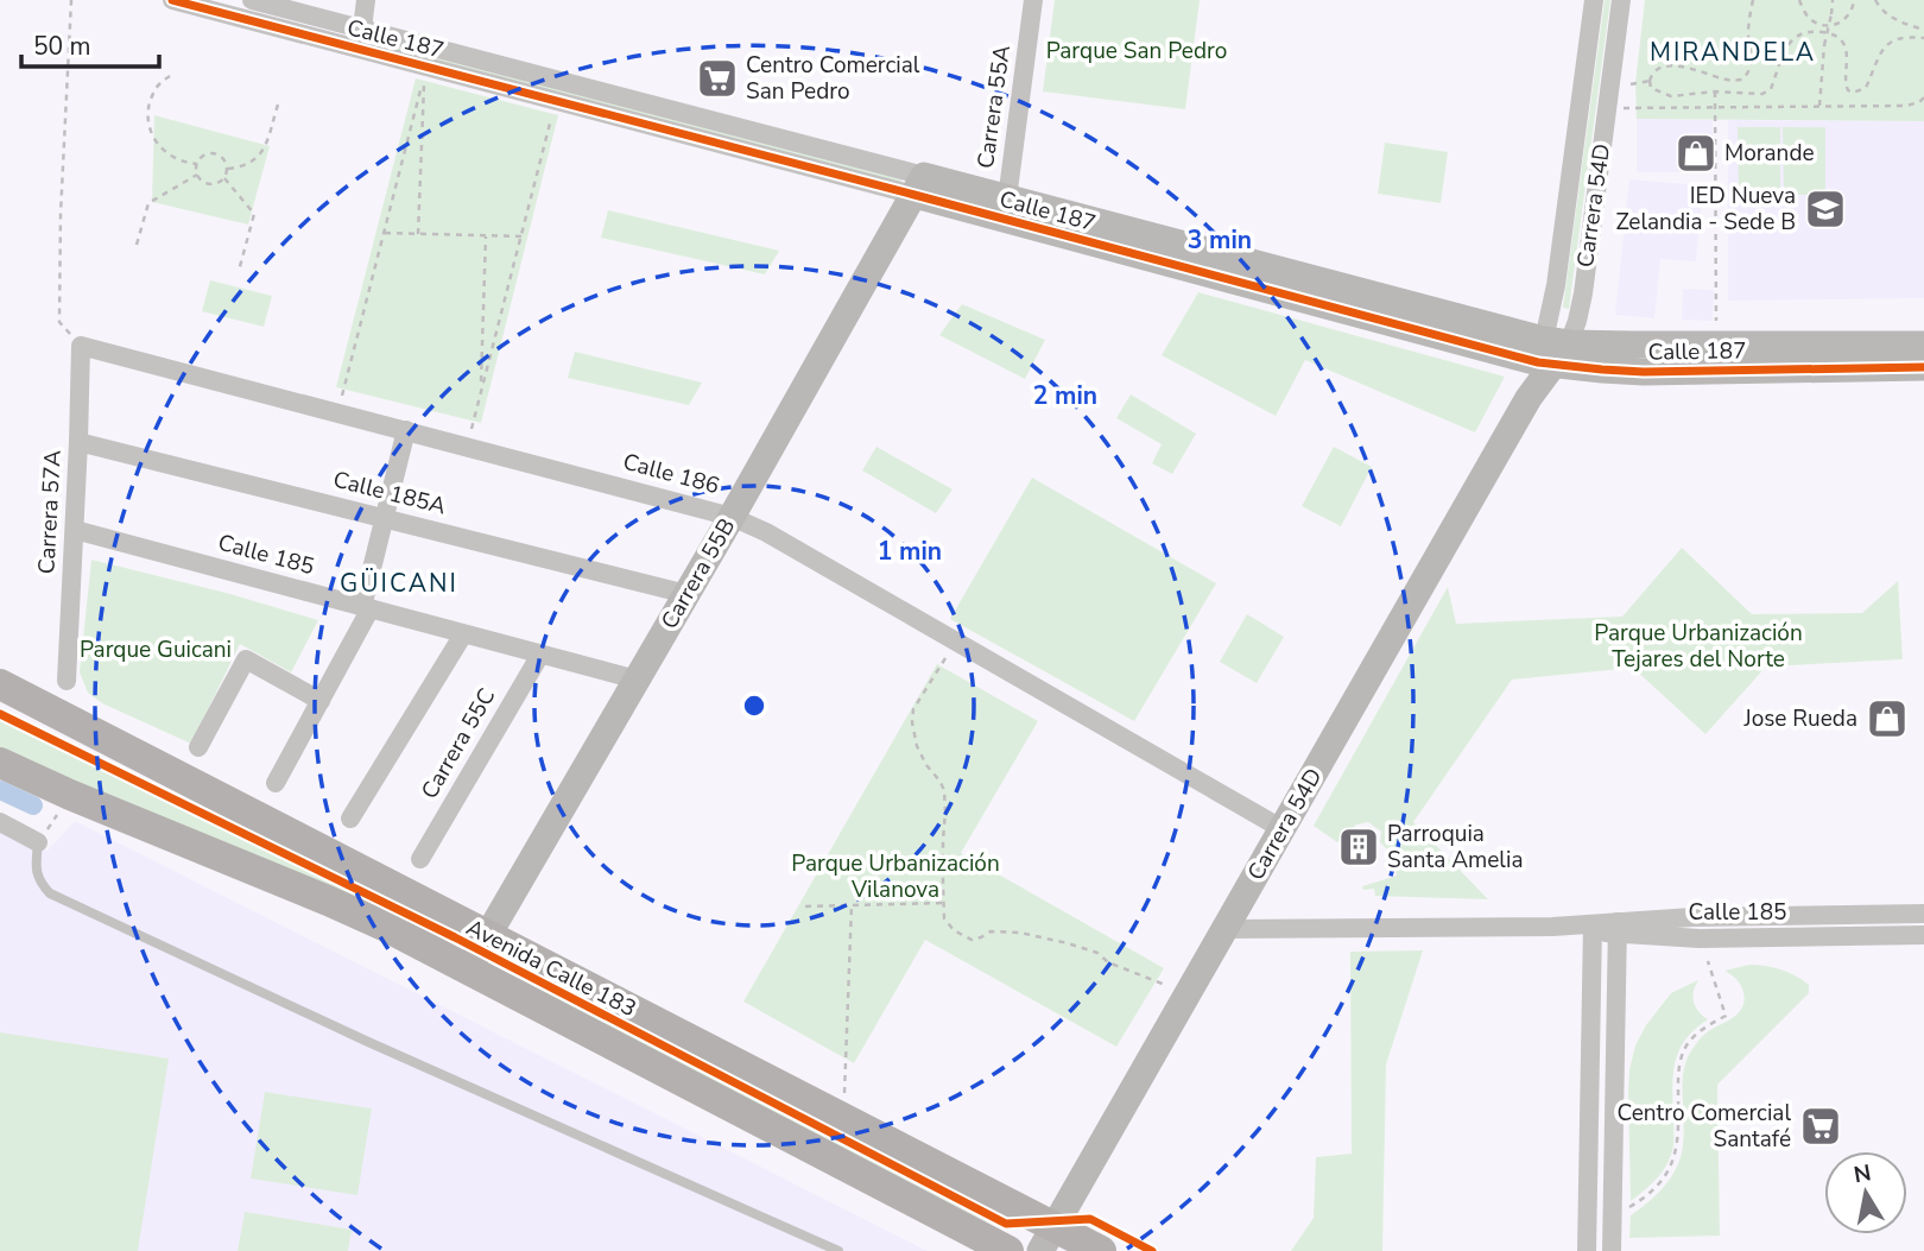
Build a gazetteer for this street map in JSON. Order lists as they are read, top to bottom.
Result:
{
  "streets": {
    "main road": ["Avenida Calle 183"],
    "street": [
      "Calle 187",
      "Carrera 55A",
      "Carrera 54D",
      "Calle 186",
      "Calle 185A",
      "Carrera 57A",
      "Calle 185",
      "Carrera 55B",
      "Carrera 55C"
    ]
  },
  "crossings": [
    ["Calle 187", "Carrera 55A"],
    ["Calle 187", "Carrera 54D"],
    ["Calle 187", "Carrera 55B"],
    ["Carrera 54D", "Calle 186"],
    ["Carrera 54D", "Calle 185"],
    ["Carrera 54D", "Avenida Calle 183"],
    ["Calle 186", "Carrera 57A"],
    ["Calle 186", "Carrera 55B"],
    ["Calle 185A", "Carrera 57A"],
    ["Calle 185A", "Carrera 55B"],
    ["Carrera 57A", "Calle 185"],
    ["Calle 185", "Carrera 55B"],
    ["Calle 185", "Carrera 55C"],
    ["Carrera 55B", "Avenida Calle 183"]
  ],
  "districts": ["MIRANDELA", "GÜICANI"],
  "parks": [
    "Parque San Pedro",
    "Parque Urbanización Tejares del Norte",
    "Parque Guicani",
    "Parque Urbanización Vilanova"
  ],
  "places": {
    "supermarket": ["Centro Comercial San Pedro", "Centro Comercial Santafé"],
    "shop": ["Morande", "Jose Rueda"],
    "school or university": ["IED Nueva Zelandia - Sede B"],
    "building": ["Parroquia Santa Amelia"]
  },
  "scale_bar": "50 m",
  "north": "top",
  "rings": ["3 min", "2 min", "1 min"]
}
